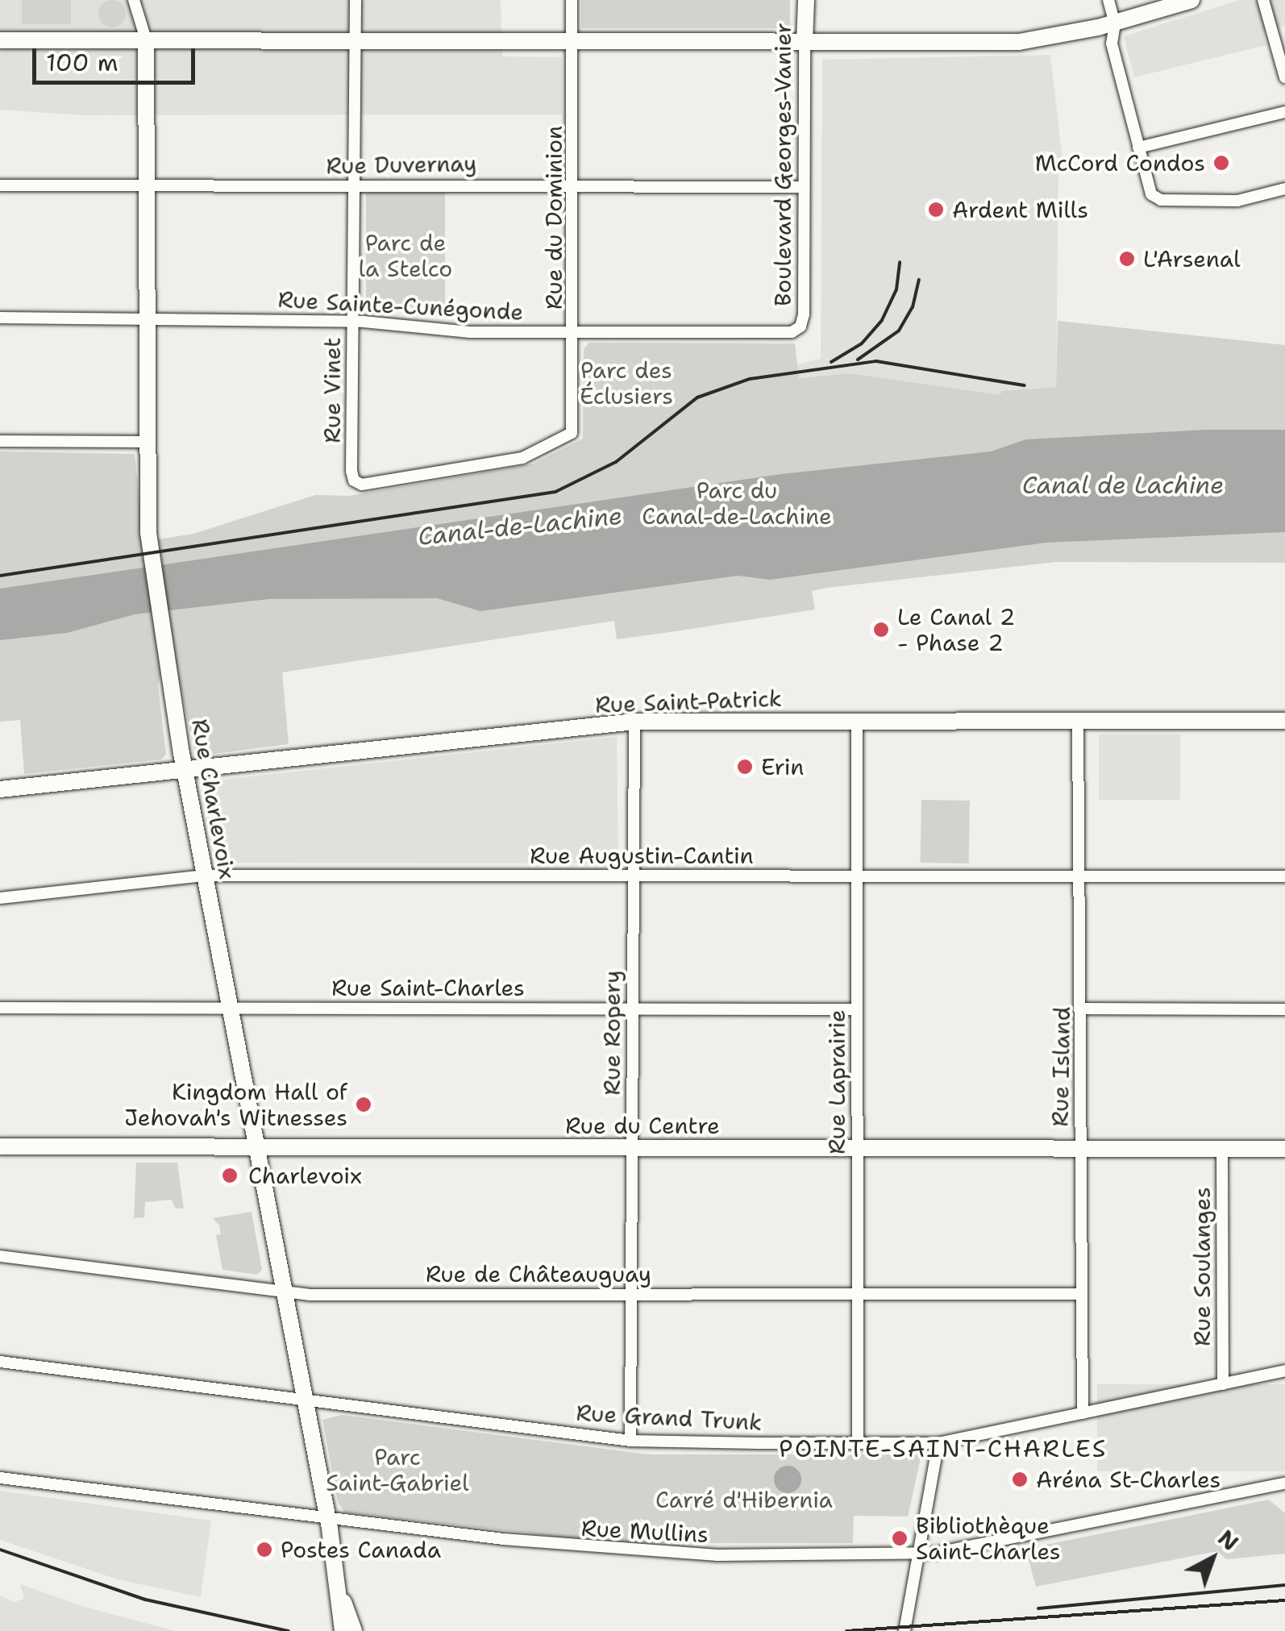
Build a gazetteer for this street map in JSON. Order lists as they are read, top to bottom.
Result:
{
  "streets": {
    "street": [
      "Rue Duvernay",
      "Boulevard Georges-Vanier",
      "Rue du Dominion",
      "Rue Sainte-Cunégonde",
      "Rue Vinet",
      "Rue Saint-Patrick",
      "Rue Charlevoix",
      "Rue Augustin-Cantin",
      "Rue Saint-Charles",
      "Rue Ropery",
      "Rue Island",
      "Rue Laprairie",
      "Rue du Centre",
      "Rue Soulanges",
      "Rue de Châteauguay",
      "Rue Grand Trunk",
      "Rue Mullins"
    ]
  },
  "crossings": [
    ["Rue Duvernay", "Boulevard Georges-Vanier"],
    ["Rue Duvernay", "Rue du Dominion"],
    ["Rue Duvernay", "Rue Vinet"],
    ["Rue Duvernay", "Rue Charlevoix"],
    ["Boulevard Georges-Vanier", "Rue Sainte-Cunégonde"],
    ["Rue du Dominion", "Rue Sainte-Cunégonde"],
    ["Rue du Dominion", "Rue Vinet"],
    ["Rue Sainte-Cunégonde", "Rue Vinet"],
    ["Rue Sainte-Cunégonde", "Rue Charlevoix"],
    ["Rue Saint-Patrick", "Rue Charlevoix"],
    ["Rue Saint-Patrick", "Rue Ropery"],
    ["Rue Saint-Patrick", "Rue Island"],
    ["Rue Saint-Patrick", "Rue Laprairie"],
    ["Rue Charlevoix", "Rue Augustin-Cantin"],
    ["Rue Charlevoix", "Rue Saint-Charles"],
    ["Rue Charlevoix", "Rue du Centre"],
    ["Rue Charlevoix", "Rue de Châteauguay"],
    ["Rue Charlevoix", "Rue Grand Trunk"],
    ["Rue Charlevoix", "Rue Mullins"],
    ["Rue Augustin-Cantin", "Rue Ropery"],
    ["Rue Augustin-Cantin", "Rue Island"],
    ["Rue Augustin-Cantin", "Rue Laprairie"],
    ["Rue Saint-Charles", "Rue Ropery"],
    ["Rue Saint-Charles", "Rue Laprairie"],
    ["Rue Ropery", "Rue du Centre"],
    ["Rue Ropery", "Rue de Châteauguay"],
    ["Rue Ropery", "Rue Grand Trunk"],
    ["Rue Island", "Rue du Centre"],
    ["Rue Island", "Rue de Châteauguay"],
    ["Rue Island", "Rue Grand Trunk"],
    ["Rue Laprairie", "Rue du Centre"],
    ["Rue Laprairie", "Rue de Châteauguay"],
    ["Rue Laprairie", "Rue Grand Trunk"],
    ["Rue du Centre", "Rue Soulanges"],
    ["Rue Soulanges", "Rue Grand Trunk"]
  ],
  "districts": ["POINTE-SAINT-CHARLES"],
  "water": ["Canal de Lachine", "Canal-de-Lachine"],
  "parks": [
    "Parc de la Stelco",
    "Parc des Éclusiers",
    "Parc du Canal-de-Lachine",
    "Parc Saint-Gabriel",
    "Carré d'Hibernia"
  ],
  "places": [
    "McCord Condos",
    "Ardent Mills",
    "L'Arsenal",
    "Le Canal 2 - Phase 2",
    "Erin",
    "Kingdom Hall of Jehovah's Witnesses",
    "Charlevoix",
    "Aréna St-Charles",
    "Bibliothèque Saint-Charles",
    "Postes Canada"
  ],
  "scale_bar": "100 m",
  "north": "top right"
}
